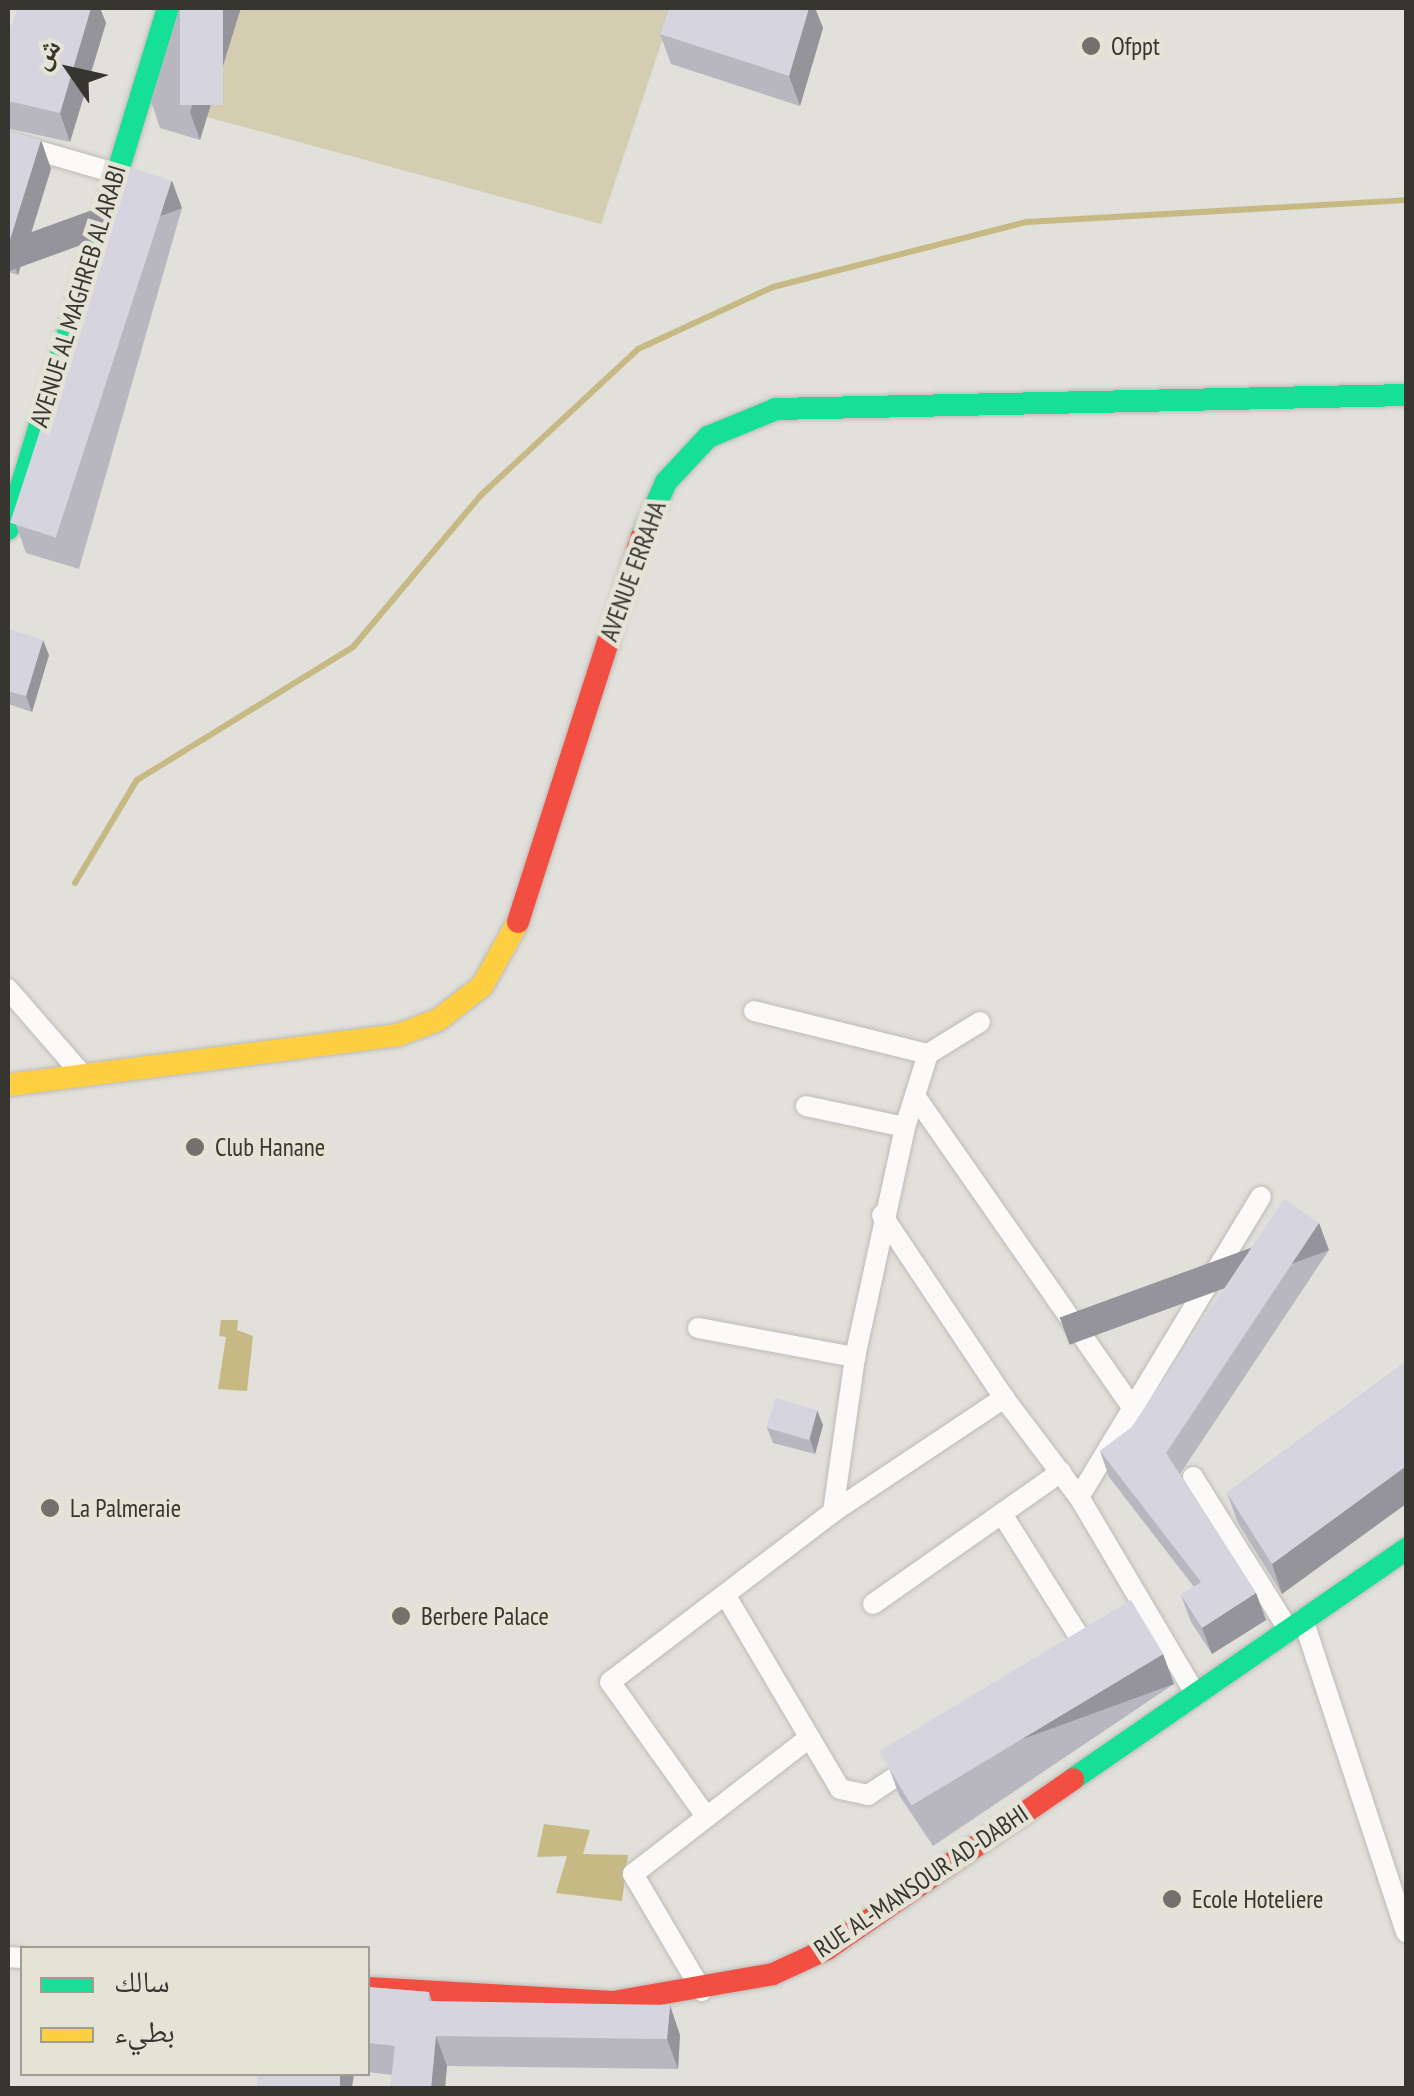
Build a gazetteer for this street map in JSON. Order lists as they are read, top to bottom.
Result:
{
  "streets": {
    "street": ["AVENUE AL MAGHREB AL ARABI", "AVENUE ERRAHA", "RUE AL-MANSOUR AD-DABHI"]
  },
  "places": [
    "Ofppt",
    "Club Hanane",
    "La Palmeraie",
    "Berbere Palace",
    "Ecole Hoteliere"
  ],
  "legend": ["سالك", "بطيء"],
  "north": "top left"
}
